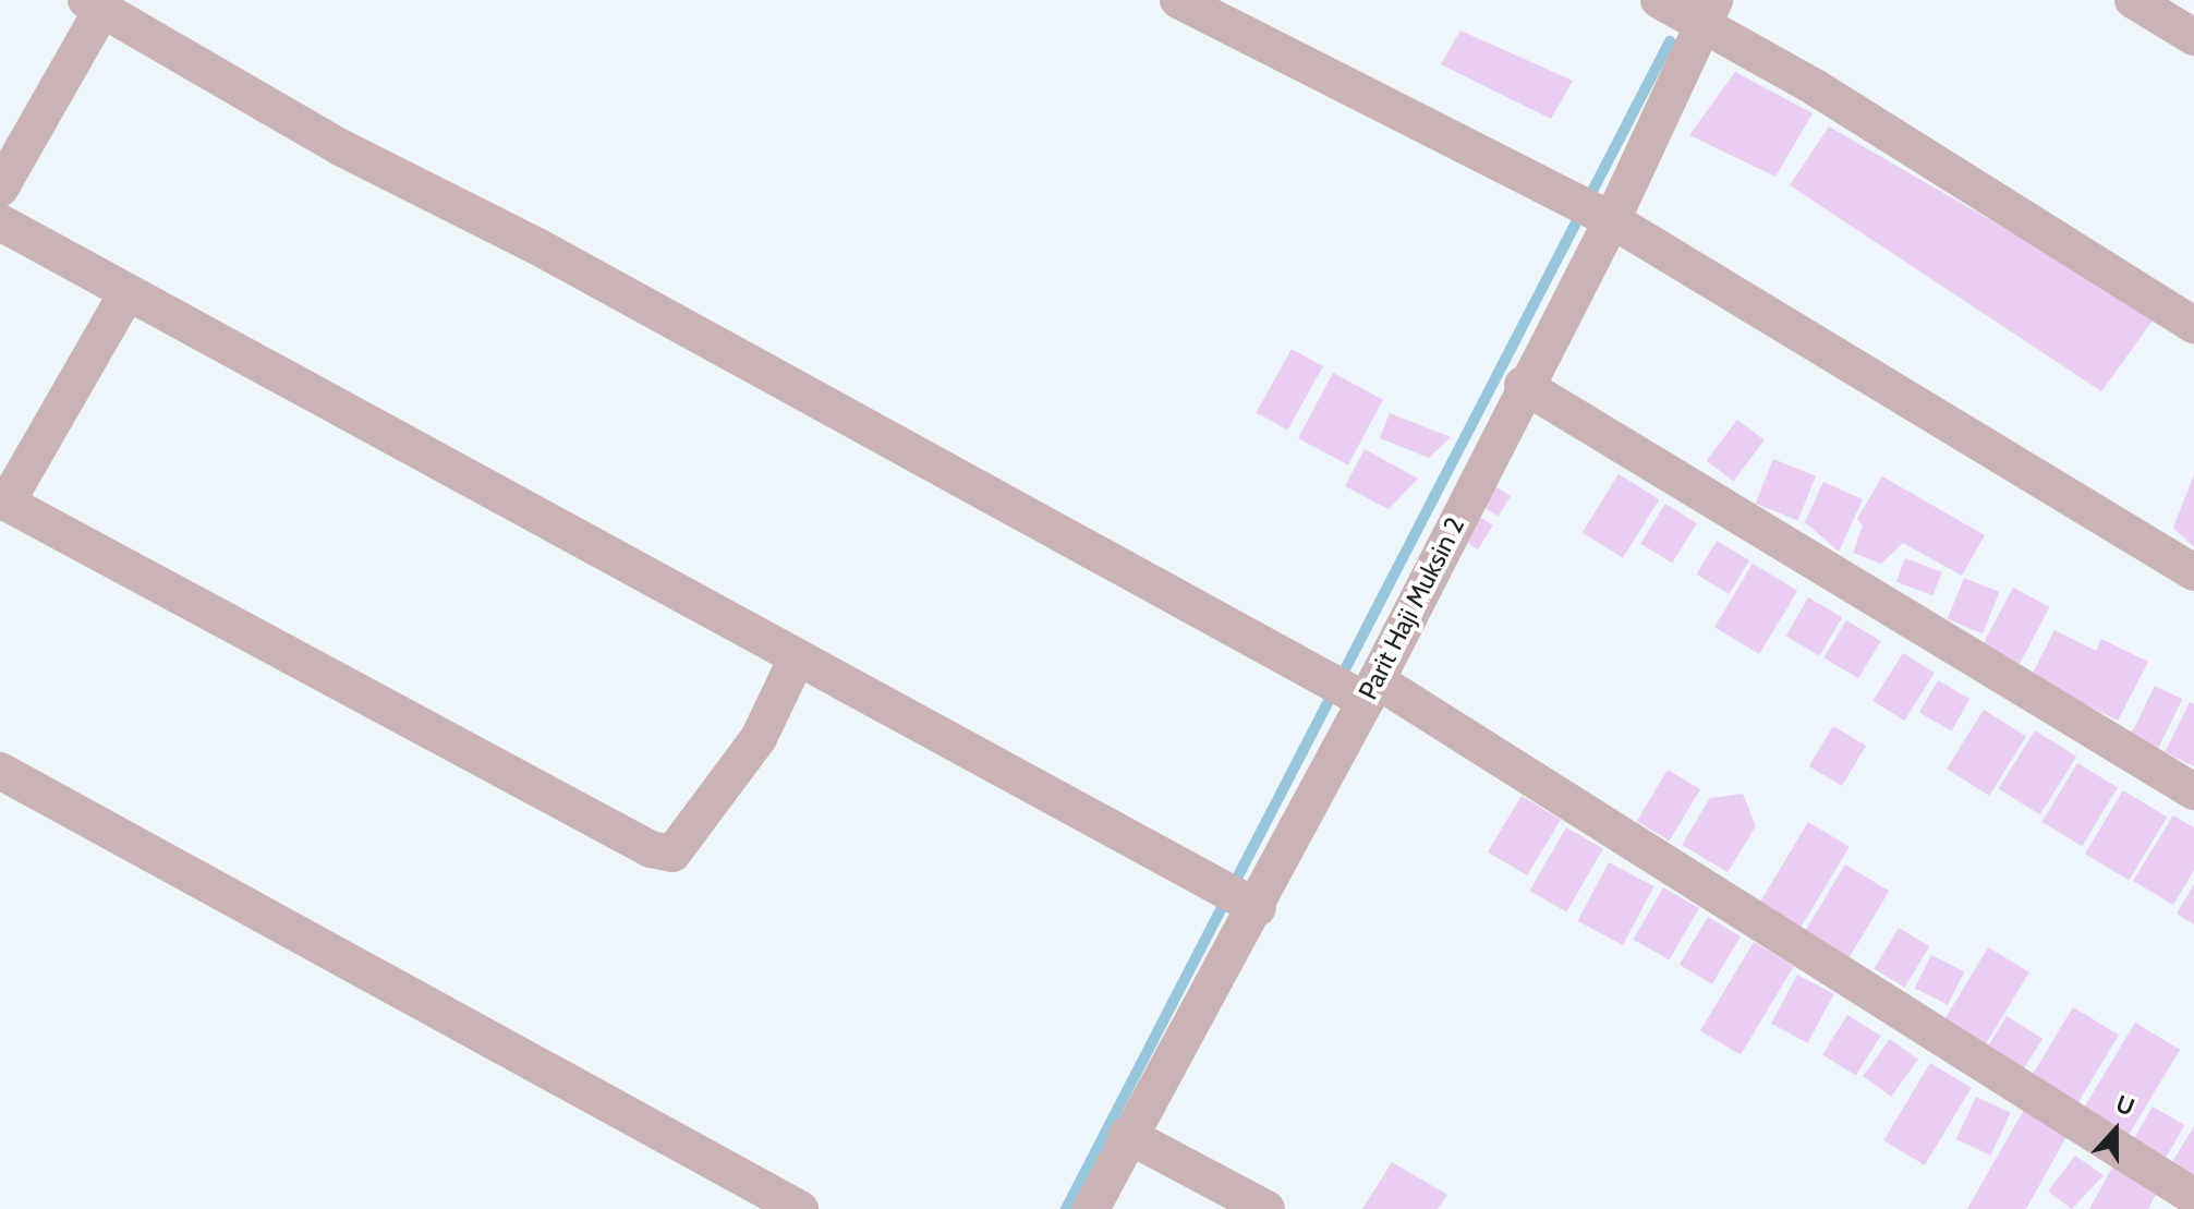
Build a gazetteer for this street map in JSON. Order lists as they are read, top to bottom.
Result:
{
  "streets": {
    "street": ["Parit Haji Muksin 2"]
  },
  "north": "top"
}
